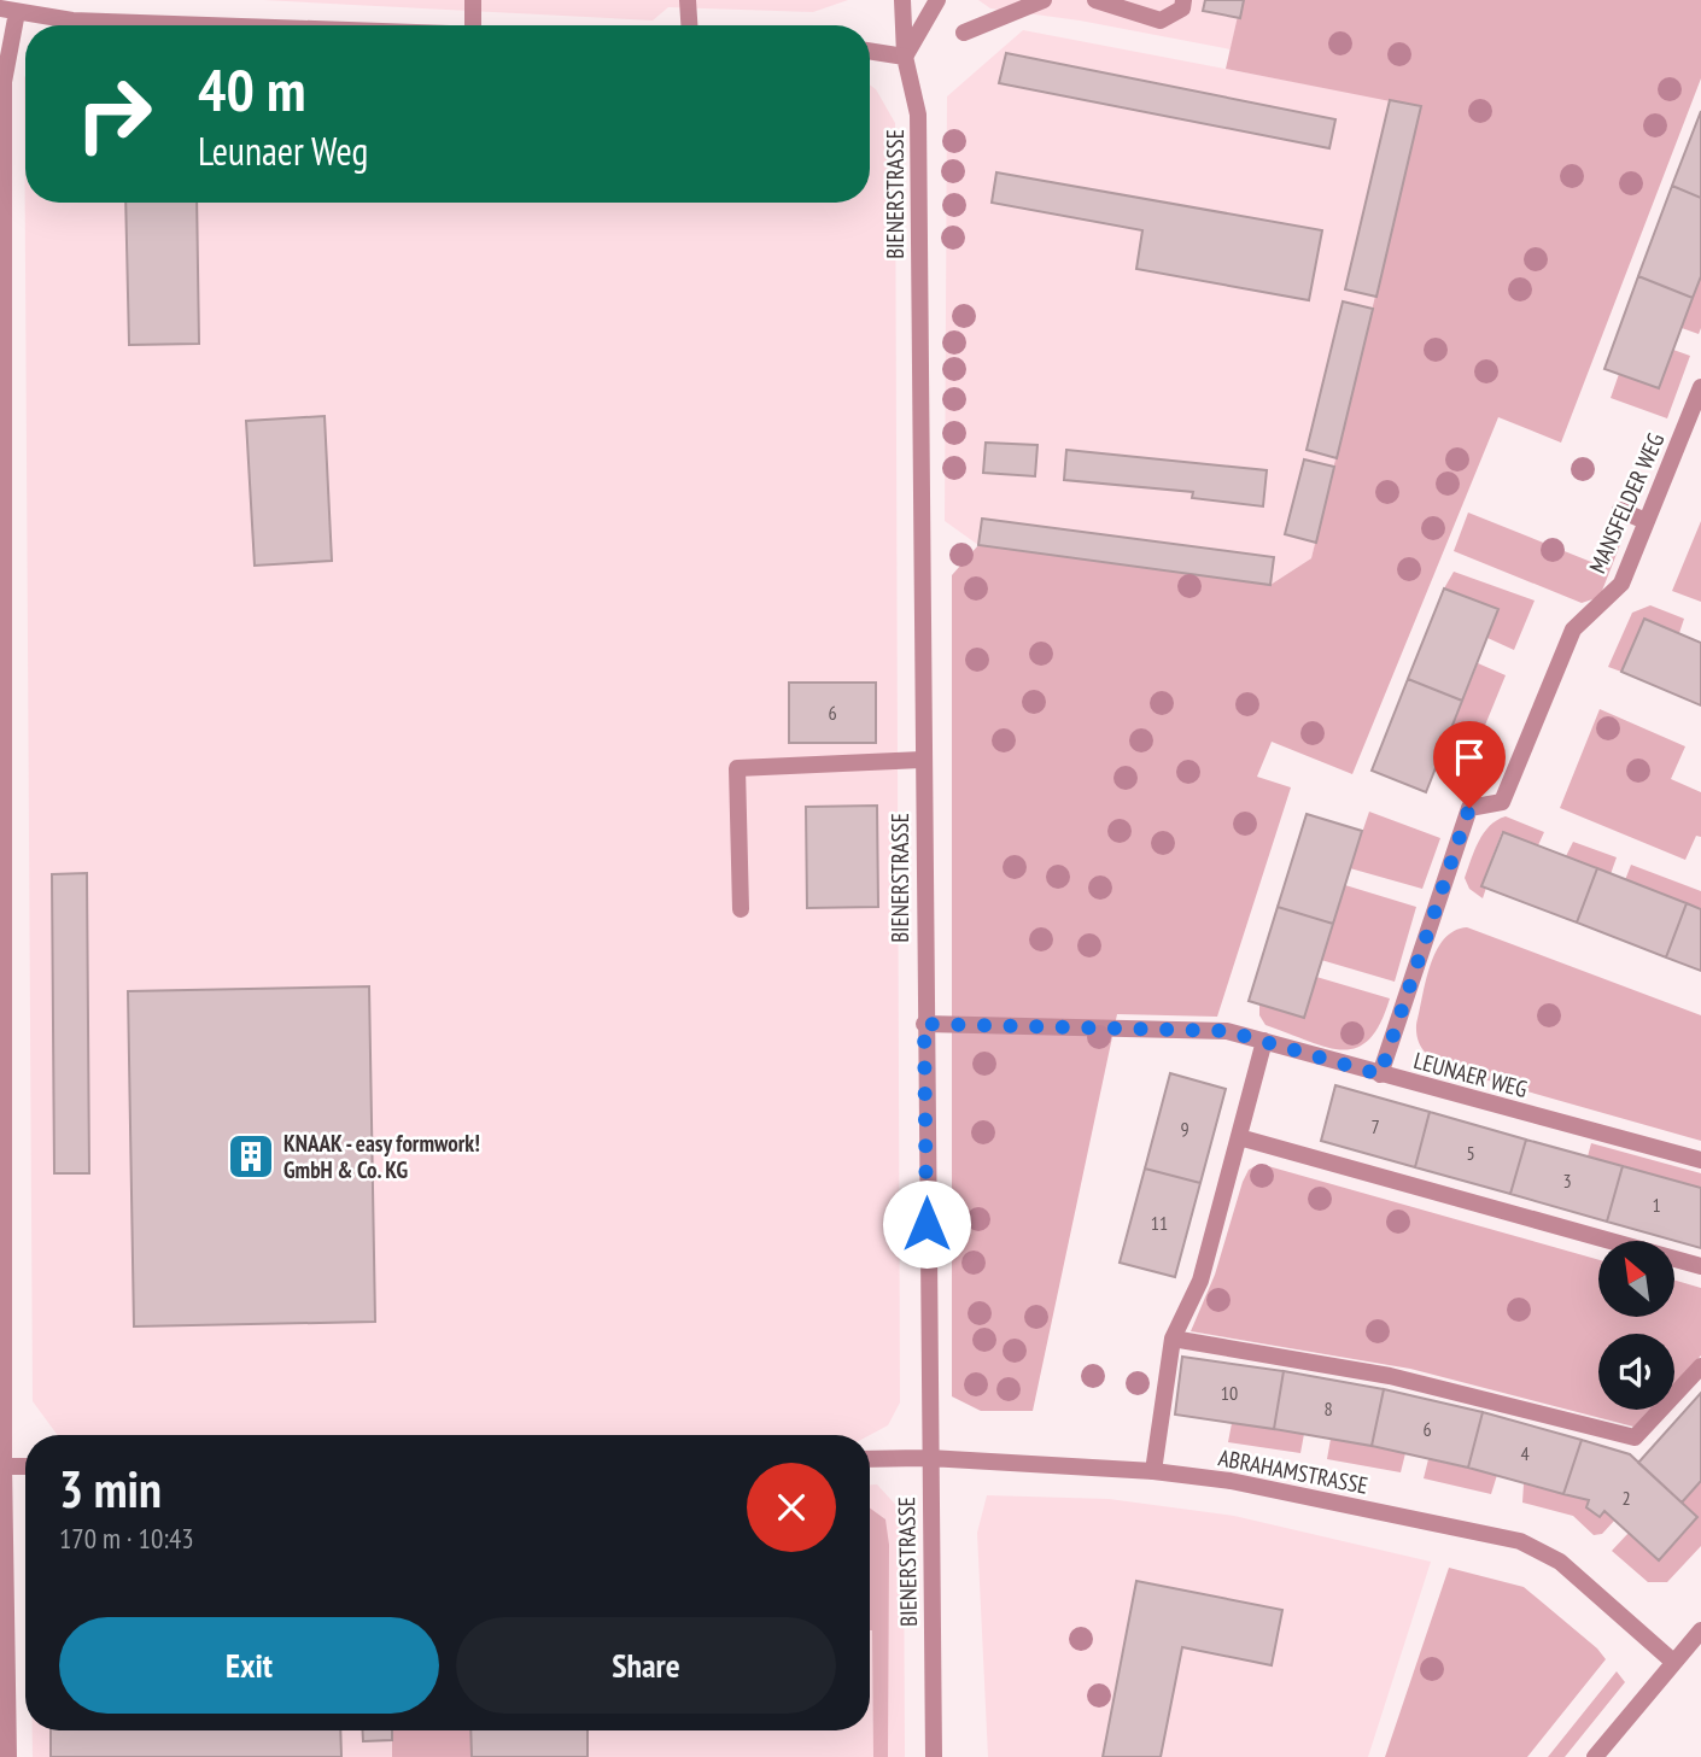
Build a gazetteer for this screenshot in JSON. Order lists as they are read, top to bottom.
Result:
{
  "streets": {
    "street": [
      "BIENERSTRASSE",
      "MANSFELDER WEG",
      "LEUNAER WEG",
      "ABRAHAMSTRASSE"
    ]
  },
  "crossings": [
    ["BIENERSTRASSE", "LEUNAER WEG"],
    ["BIENERSTRASSE", "ABRAHAMSTRASSE"],
    ["MANSFELDER WEG", "LEUNAER WEG"]
  ],
  "places": {
    "building": ["KNAAK - easy formwork! GmbH & Co. KG"]
  },
  "house_numbers": [
    "6",
    "7",
    "9",
    "5",
    "3",
    "1",
    "11",
    "10",
    "8",
    "6",
    "4",
    "2"
  ],
  "north": "top left",
  "page": {
    "turn": ["40 m", "Leunaer Weg"],
    "heading": ["3 min", "170 m · 10:43"],
    "buttons": ["Exit", "Share"]
  }
}
